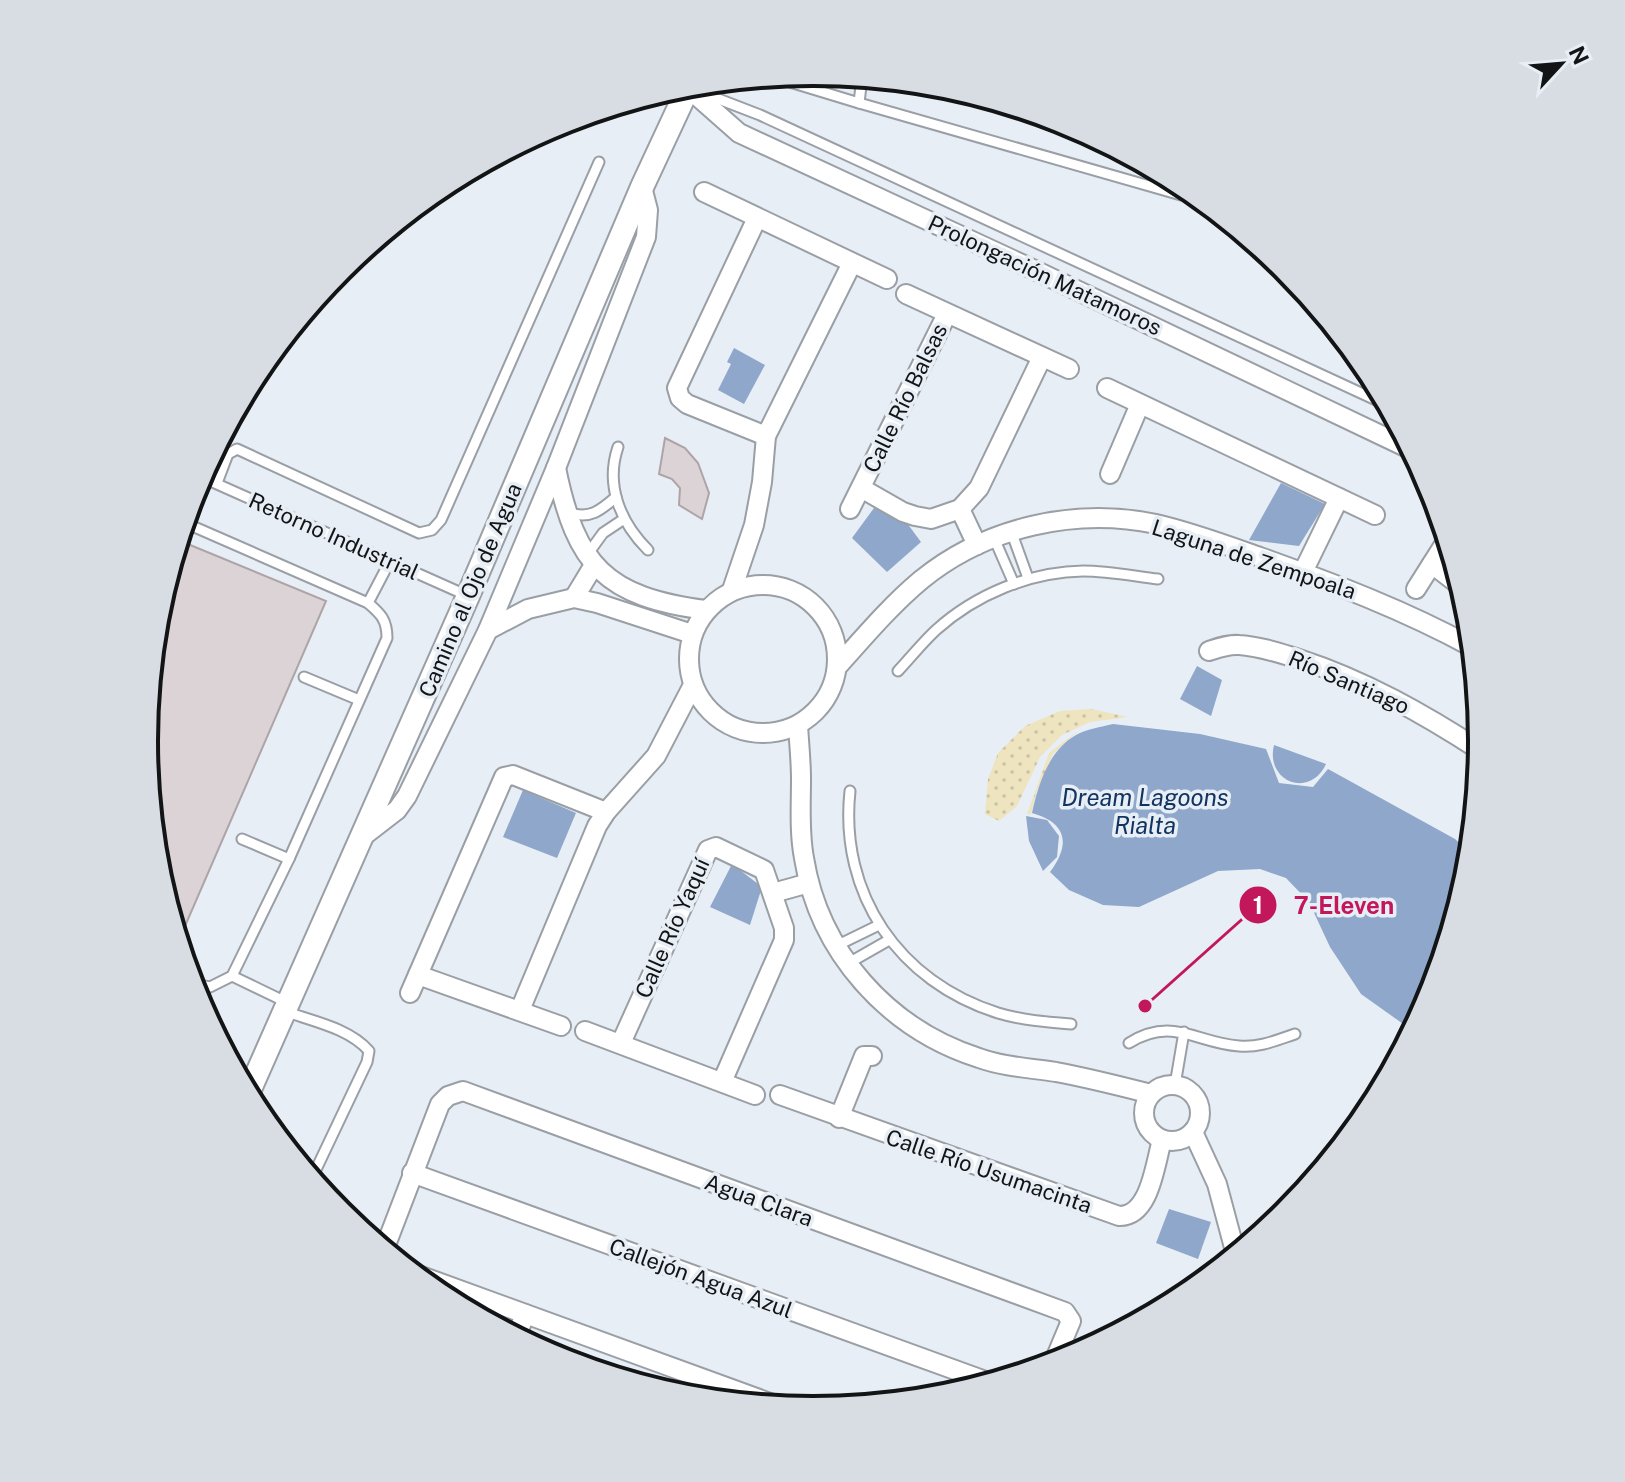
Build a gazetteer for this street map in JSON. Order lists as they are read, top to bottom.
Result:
{
  "streets": {
    "street": [
      "Prolongación Matamoros",
      "Calle Río Balsas",
      "Laguna de Zempoala",
      "Camino al Ojo de Agua",
      "Río Santiago",
      "Calle Río Yaquí",
      "Calle Río Usumacinta",
      "Agua Clara",
      "Callejón Agua Azul"
    ],
    "lane": ["Retorno Industrial"]
  },
  "crossings": [
    ["Retorno Industrial", "Camino al Ojo de Agua"],
    ["Agua Clara", "Callejón Agua Azul"]
  ],
  "water": ["Dream Lagoons Rialta"],
  "places": ["7-Eleven"],
  "north": "top right"
}
